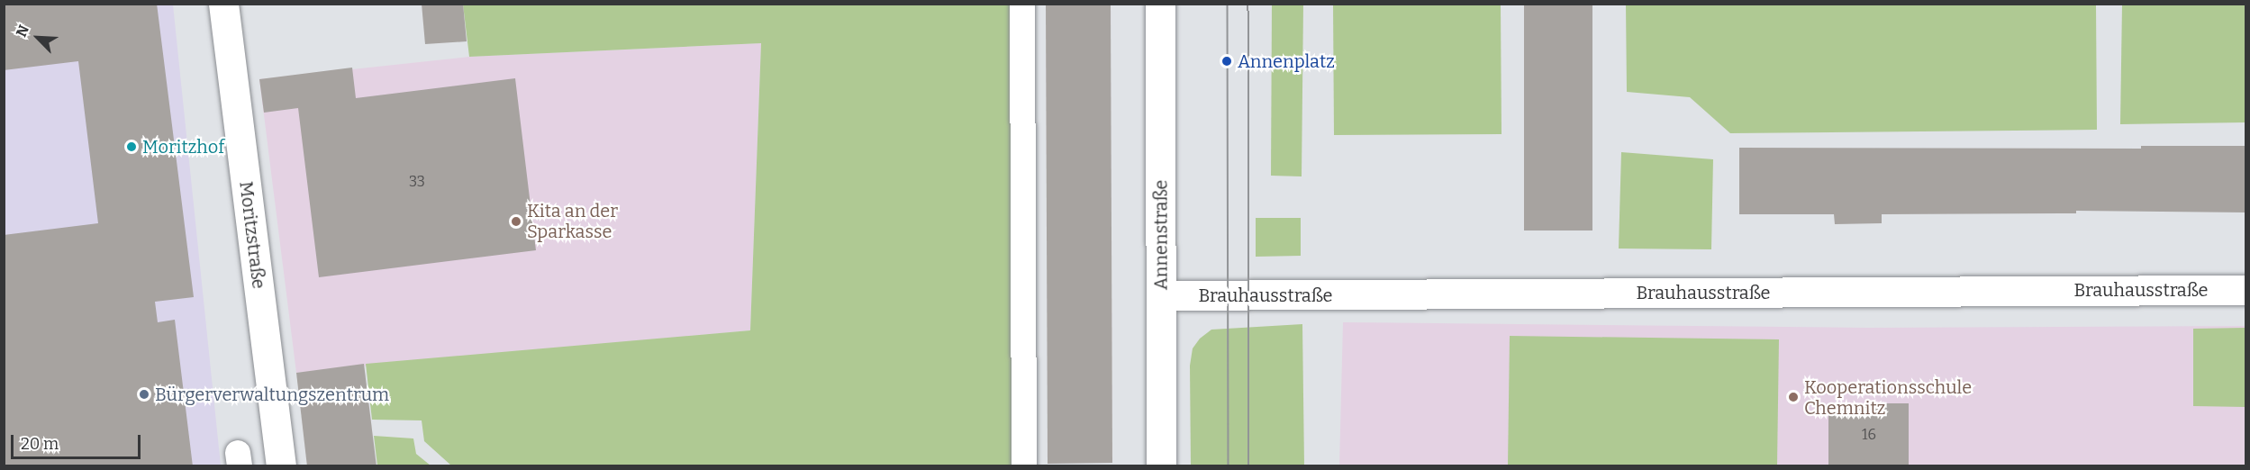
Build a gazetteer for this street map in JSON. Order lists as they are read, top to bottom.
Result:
{
  "streets": {
    "street": ["Moritzstraße", "Annenstraße", "Brauhausstraße"]
  },
  "crossings": [
    ["Annenstraße", "Brauhausstraße"]
  ],
  "places": [
    "Annenplatz",
    "Moritzhof",
    "Kita an der Sparkasse",
    "Bürgerverwaltungszentrum",
    "Kooperationsschule Chemnitz"
  ],
  "house_numbers": ["33", "16"],
  "scale_bar": "20 m",
  "north": "top left"
}
